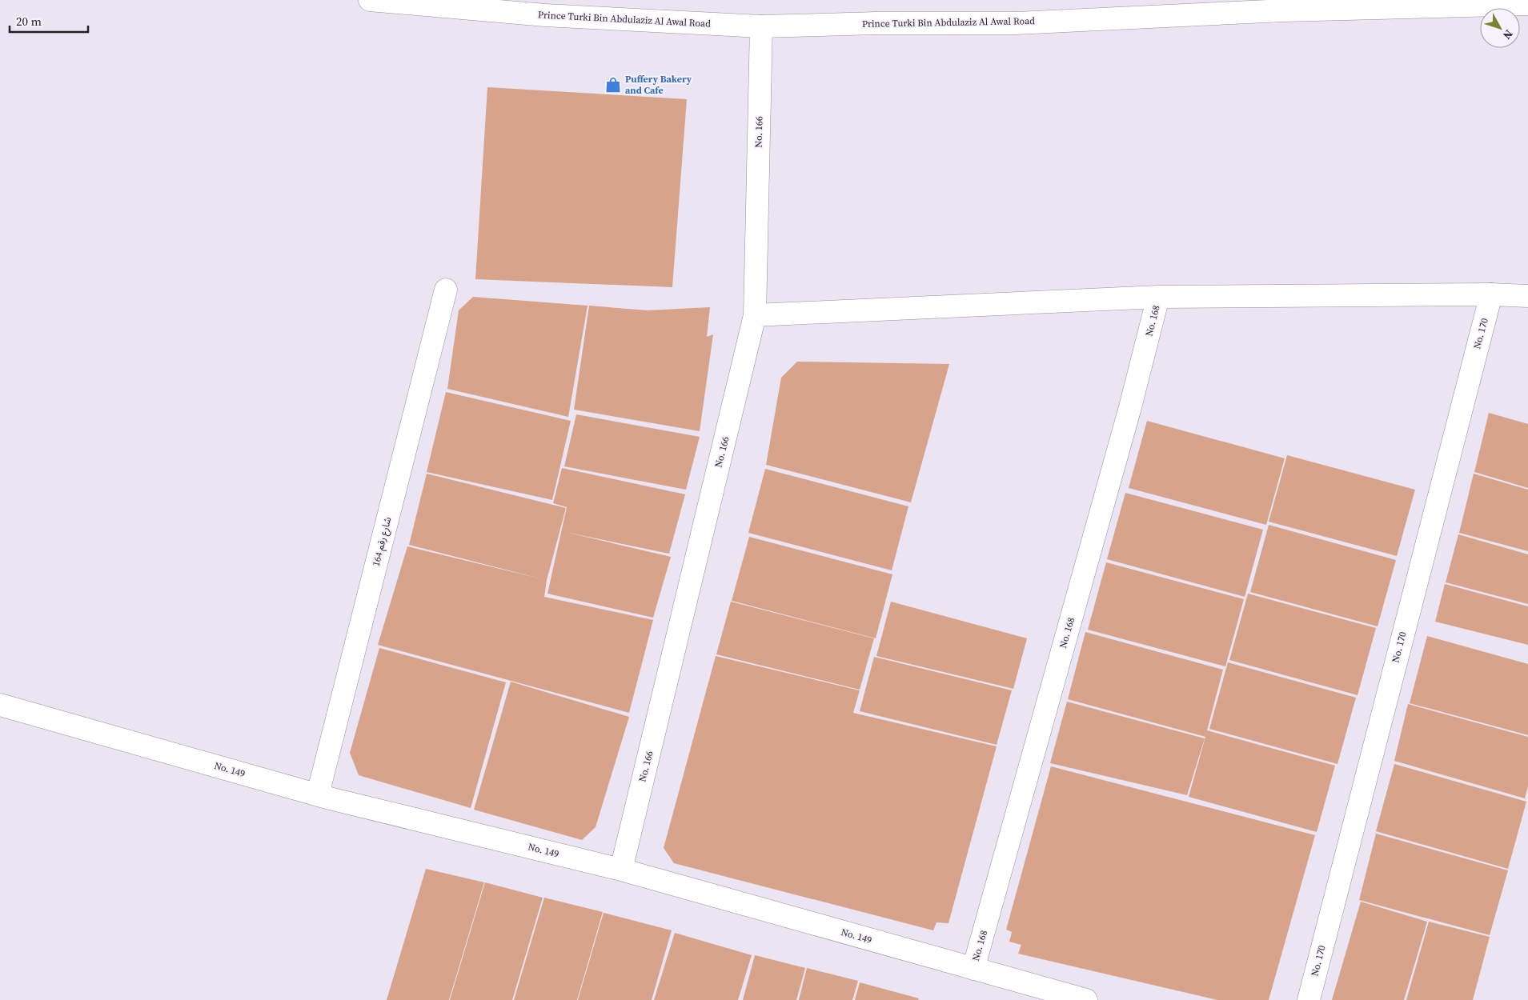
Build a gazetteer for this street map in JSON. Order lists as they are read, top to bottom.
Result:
{
  "streets": {
    "street": [
      "Prince Turki Bin Abdulaziz Al Awal Road",
      "No. 166",
      "No. 168",
      "No. 170",
      "شارع رقم 164",
      "No. 149"
    ]
  },
  "crossings": [
    ["Prince Turki Bin Abdulaziz Al Awal Road", "No. 166"],
    ["No. 166", "No. 149"],
    ["No. 168", "No. 149"],
    ["شارع رقم 164", "No. 149"]
  ],
  "places": {
    "shop": ["Puffery Bakery and Cafe"]
  },
  "scale_bar": "20 m",
  "north": "bottom right"
}
